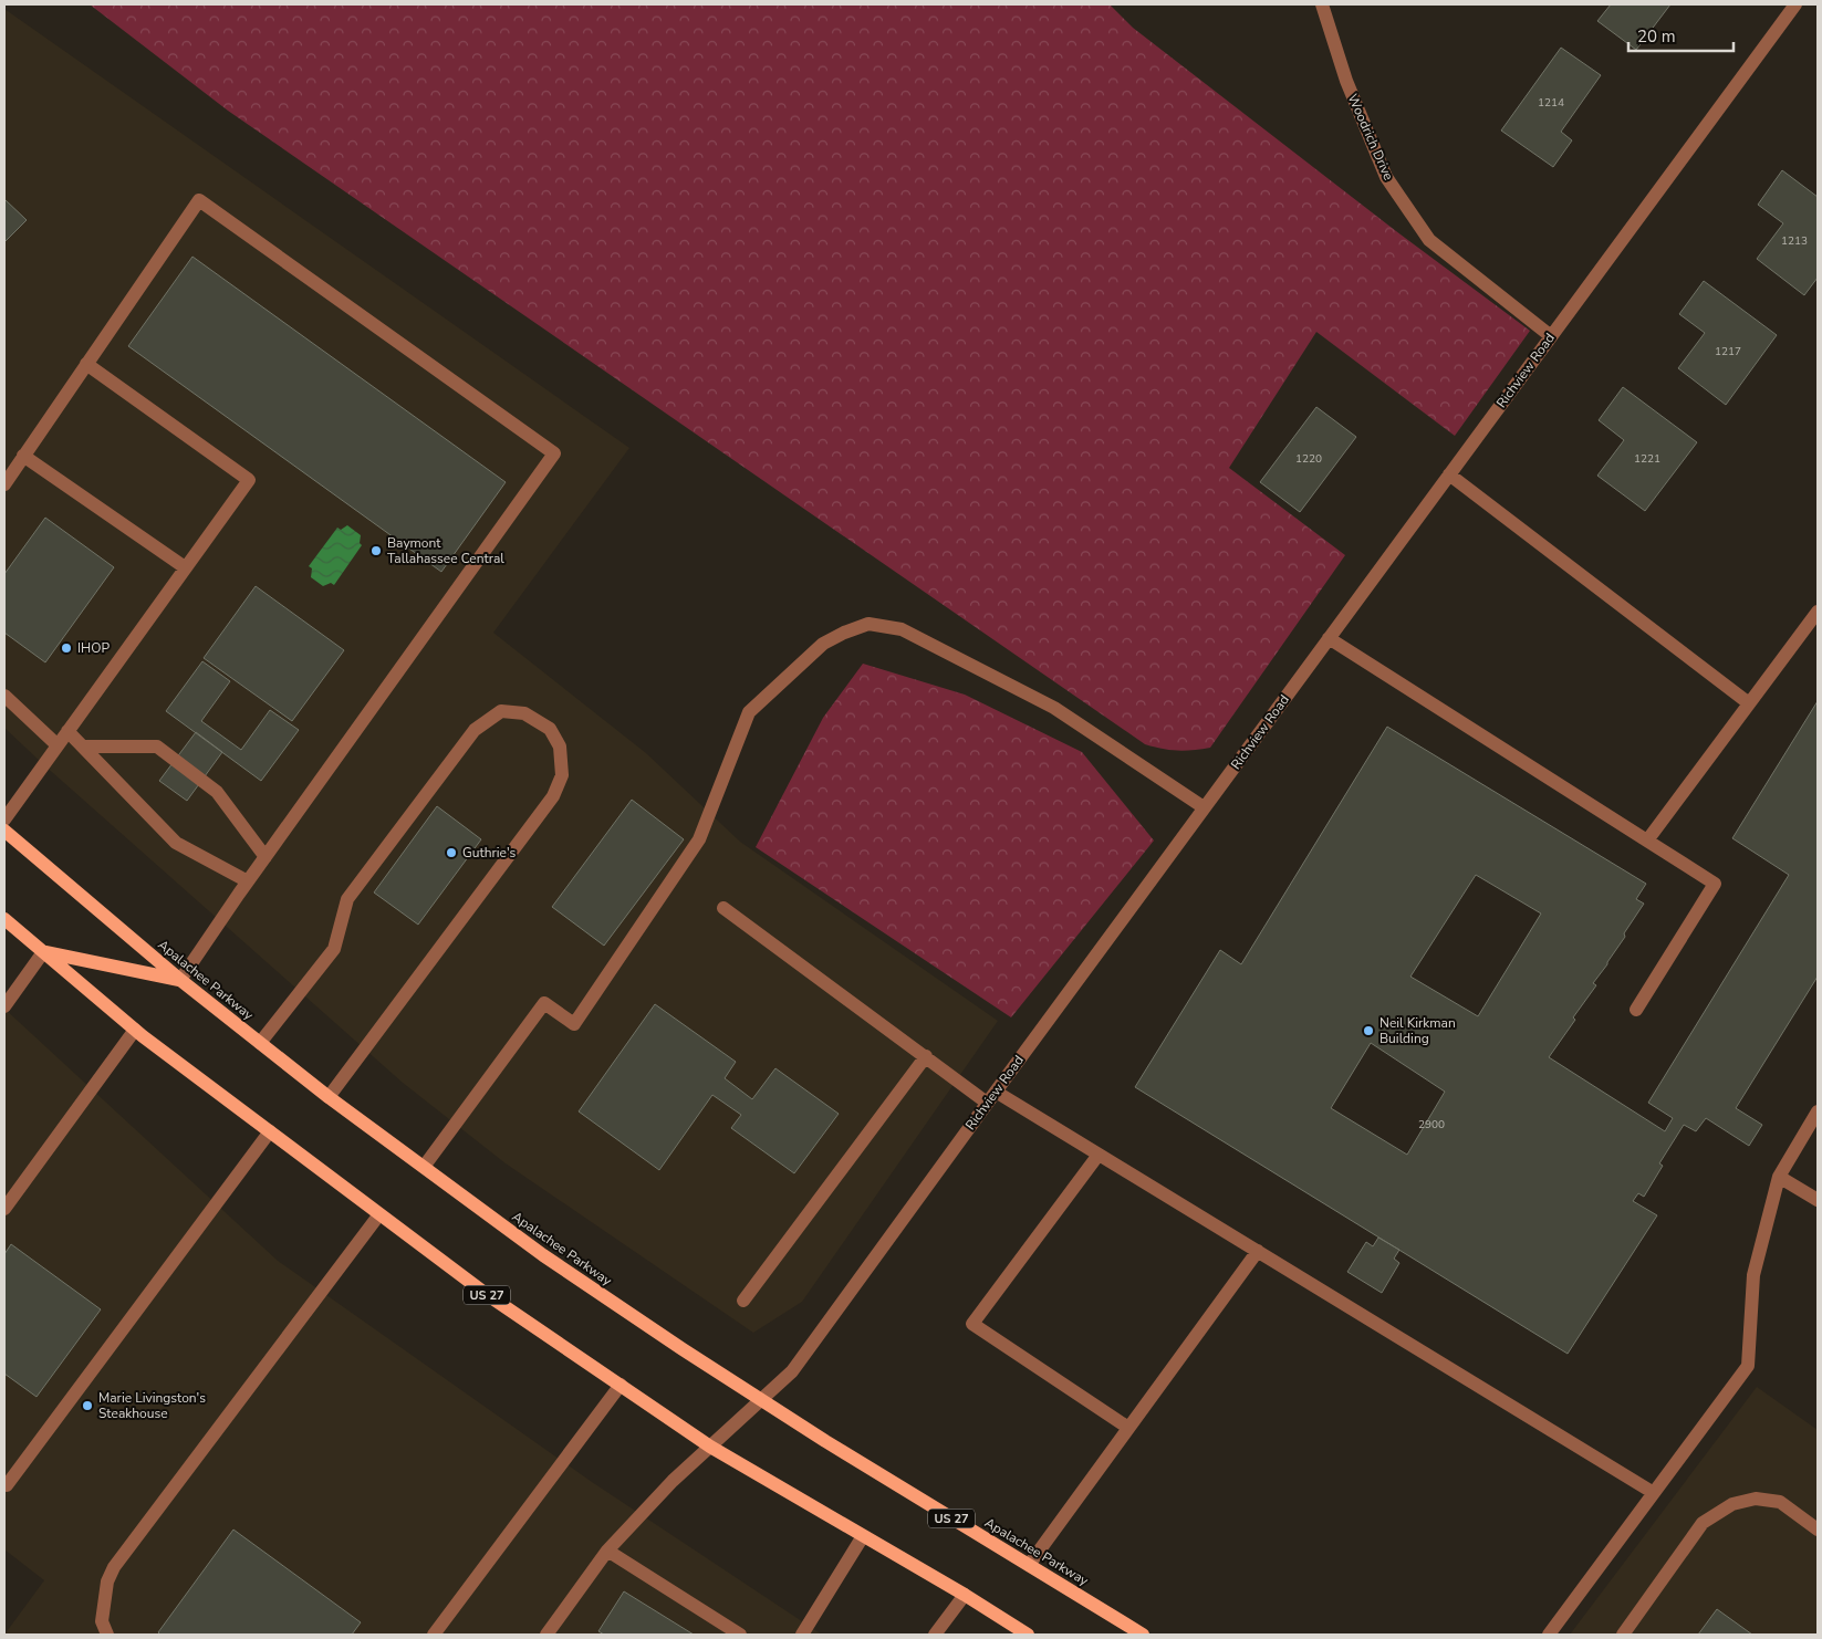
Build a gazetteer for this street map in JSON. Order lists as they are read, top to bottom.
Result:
{
  "streets": {
    "main road": ["Apalachee Parkway", "US 27"],
    "street": ["Woodrich Drive", "Richview Road"]
  },
  "crossings": [
    ["Woodrich Drive", "Richview Road"],
    ["Richview Road", "Apalachee Parkway"],
    ["Richview Road", "US 27"]
  ],
  "places": [
    "Baymont Tallahassee Central",
    "IHOP",
    "Guthrie's",
    "Neil Kirkman Building",
    "Marie Livingston's Steakhouse"
  ],
  "house_numbers": [
    "1214",
    "1213",
    "1217",
    "1220",
    "1221",
    "2900"
  ],
  "scale_bar": "20 m"
}
